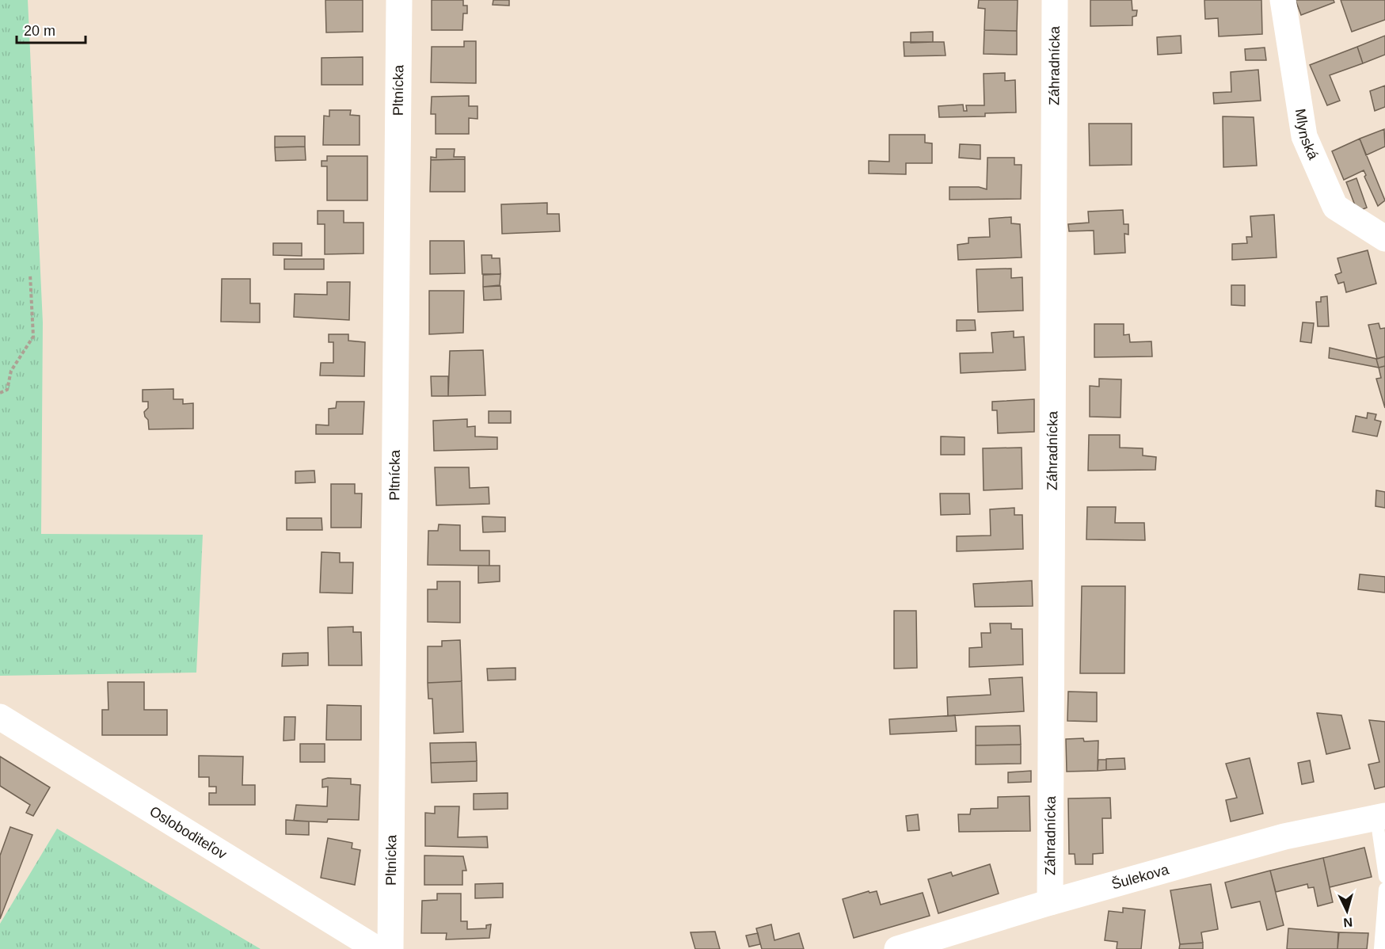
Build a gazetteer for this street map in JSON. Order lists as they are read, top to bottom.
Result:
{
  "streets": {
    "street": [
      "Záhradnícka",
      "Pltnícka",
      "Mlynská",
      "Osloboditeľov",
      "Šulekova"
    ]
  },
  "crossings": [
    ["Záhradnícka", "Šulekova"]
  ],
  "scale_bar": "20 m",
  "north": "bottom"
}
